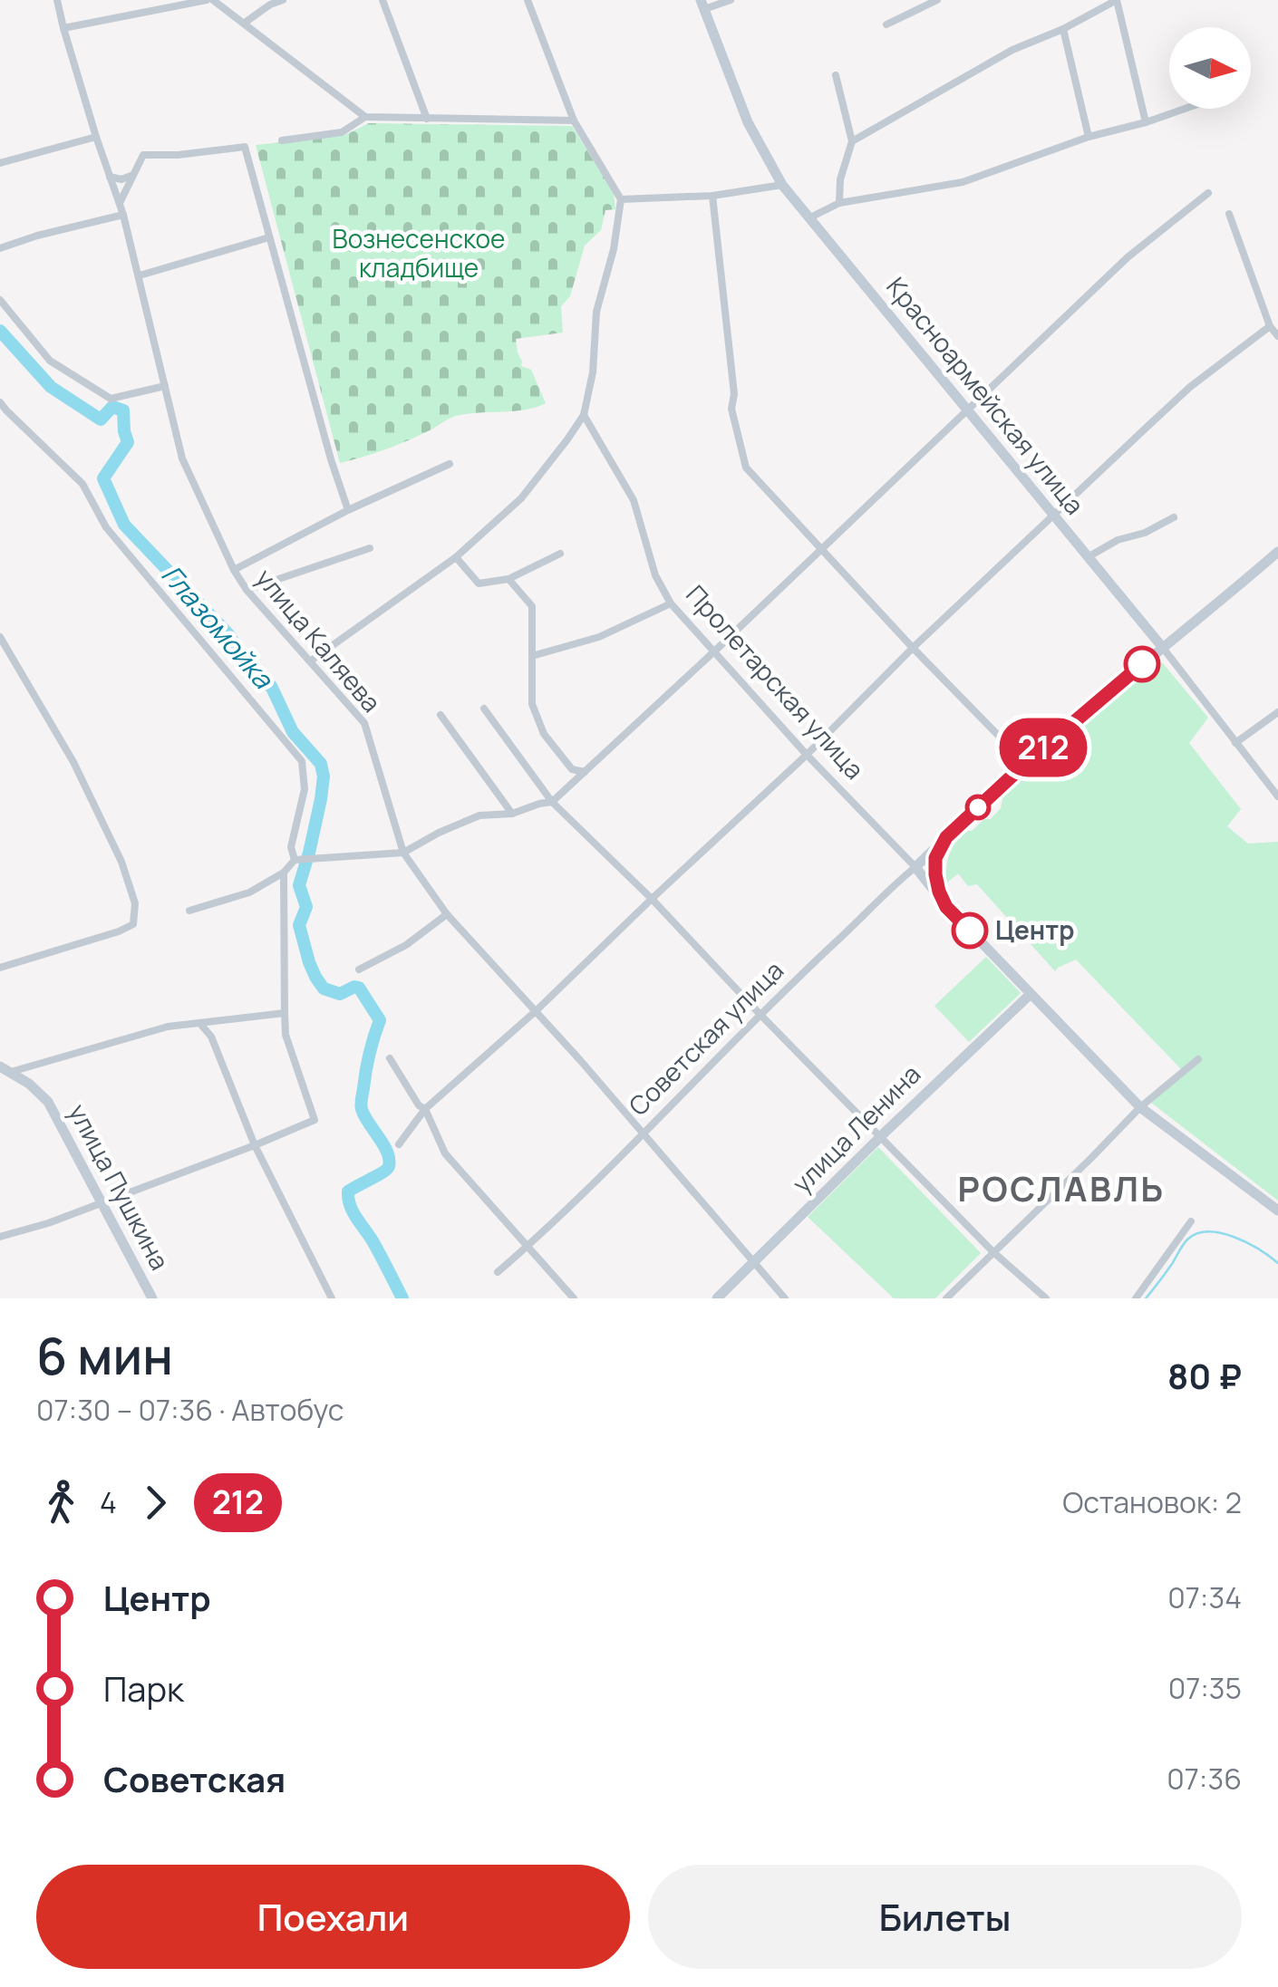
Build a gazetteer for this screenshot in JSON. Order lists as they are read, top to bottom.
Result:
{
  "streets": {
    "main road": [
      "Красноармейская улица",
      "Пролетарская улица",
      "Советская улица",
      "улица Ленина",
      "улица Пушкина"
    ],
    "street": ["улица Каляева"]
  },
  "crossings": [
    ["Красноармейская улица", "Советская улица"],
    ["улица Каляева", "Советская улица"],
    ["улица Каляева", "улица Ленина"],
    ["Пролетарская улица", "Советская улица"],
    ["Пролетарская улица", "улица Ленина"]
  ],
  "districts": ["РОСЛАВЛЬ"],
  "water": ["Глазомойка"],
  "parks": ["Вознесенское кладбище"],
  "places": ["Центр"],
  "lines": ["bus line 212"],
  "north": "right",
  "page": {
    "on_map": "212",
    "heading": ["6 мин", "07:30 – 07:36 · Автобус", "80 ₽"],
    "legs": ["4", "212", "Остановок: 2"],
    "list": [
      {
        "name": "Центр",
        "value": "07:34"
      },
      {
        "name": "Парк",
        "value": "07:35"
      },
      {
        "name": "Советская",
        "value": "07:36"
      }
    ],
    "buttons": ["Поехали", "Билеты"]
  }
}
